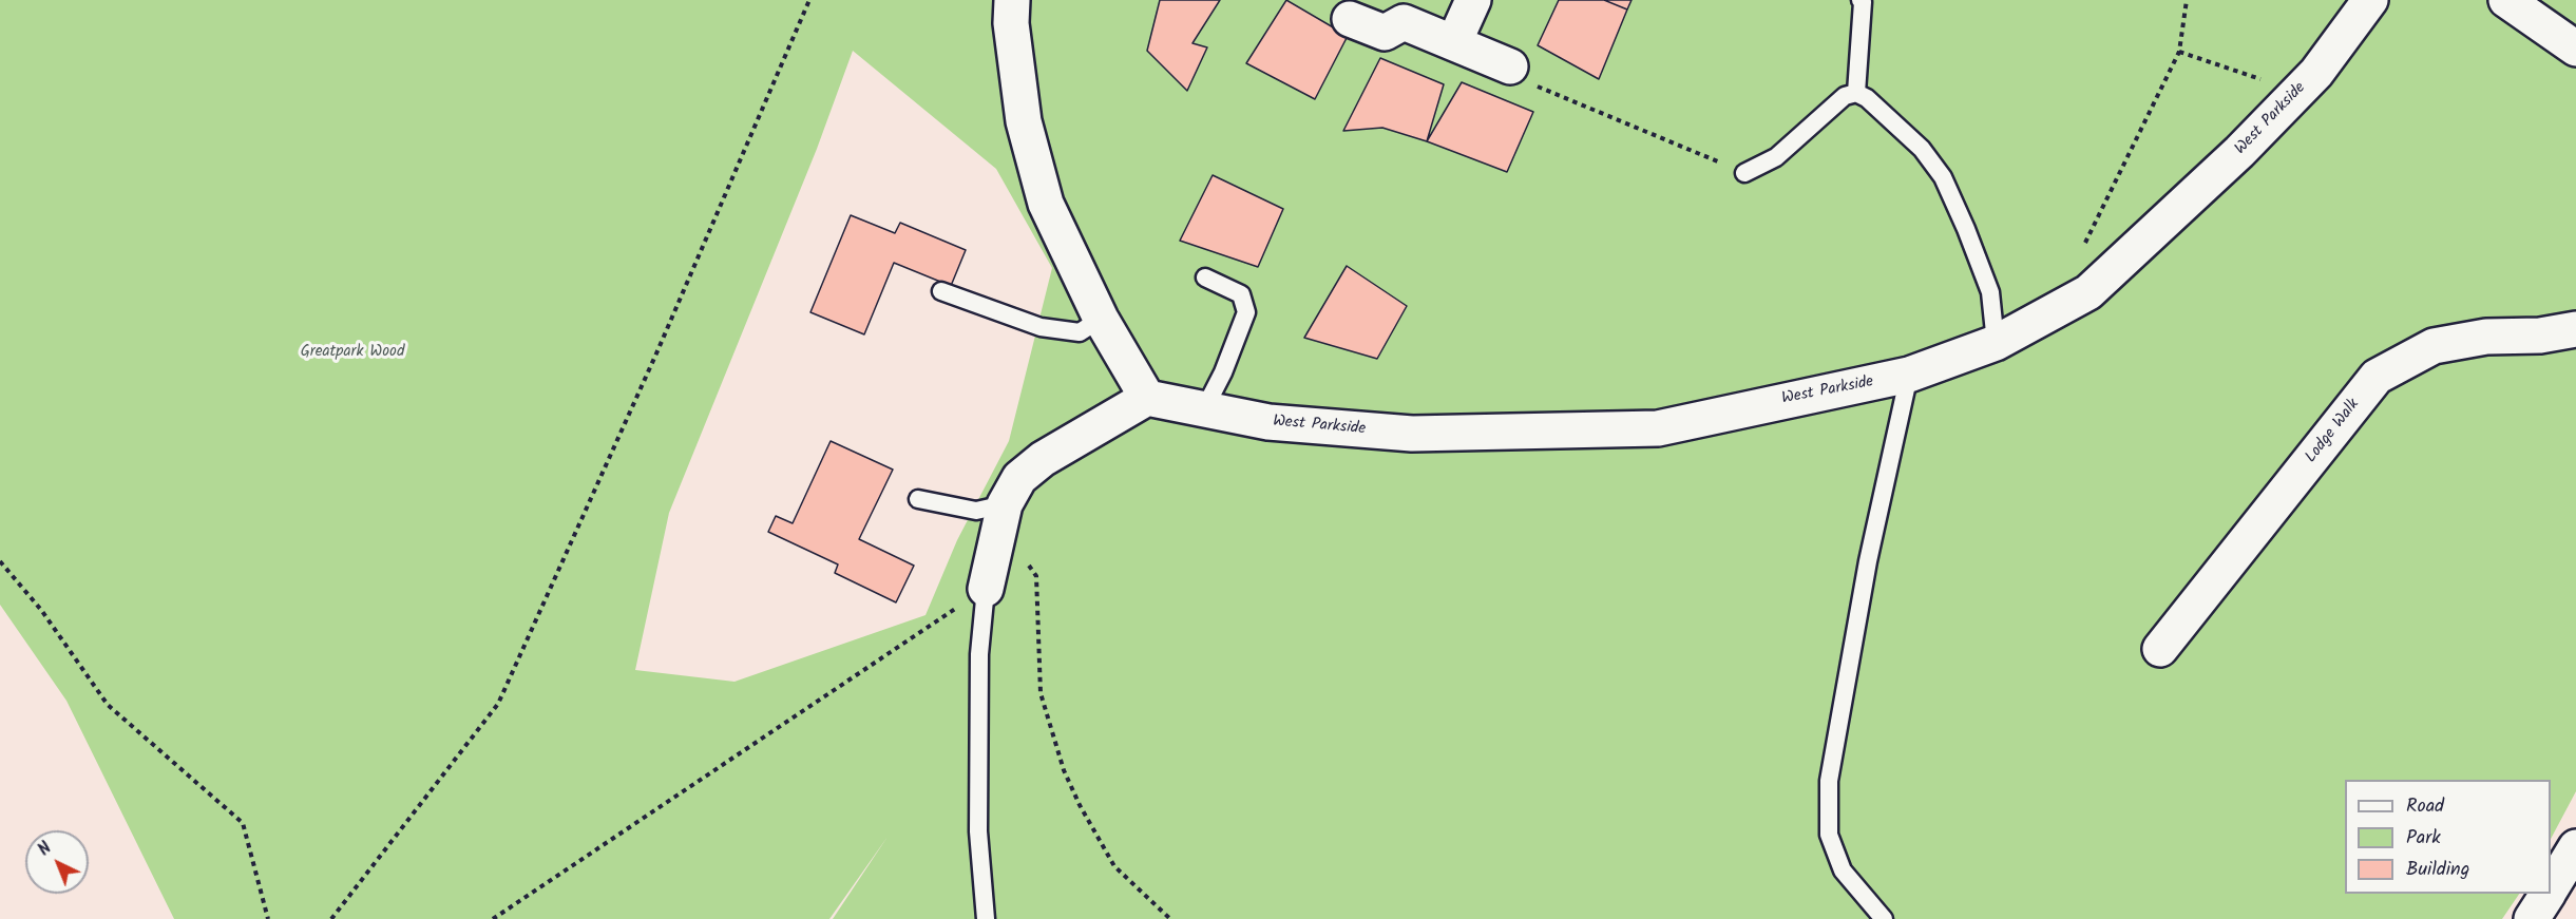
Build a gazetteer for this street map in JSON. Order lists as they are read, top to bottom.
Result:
{
  "streets": {
    "street": ["West Parkside", "Lodge Walk"]
  },
  "parks": ["Greatpark Wood"],
  "legend": ["Road", "Park", "Building"],
  "north": "top left"
}
